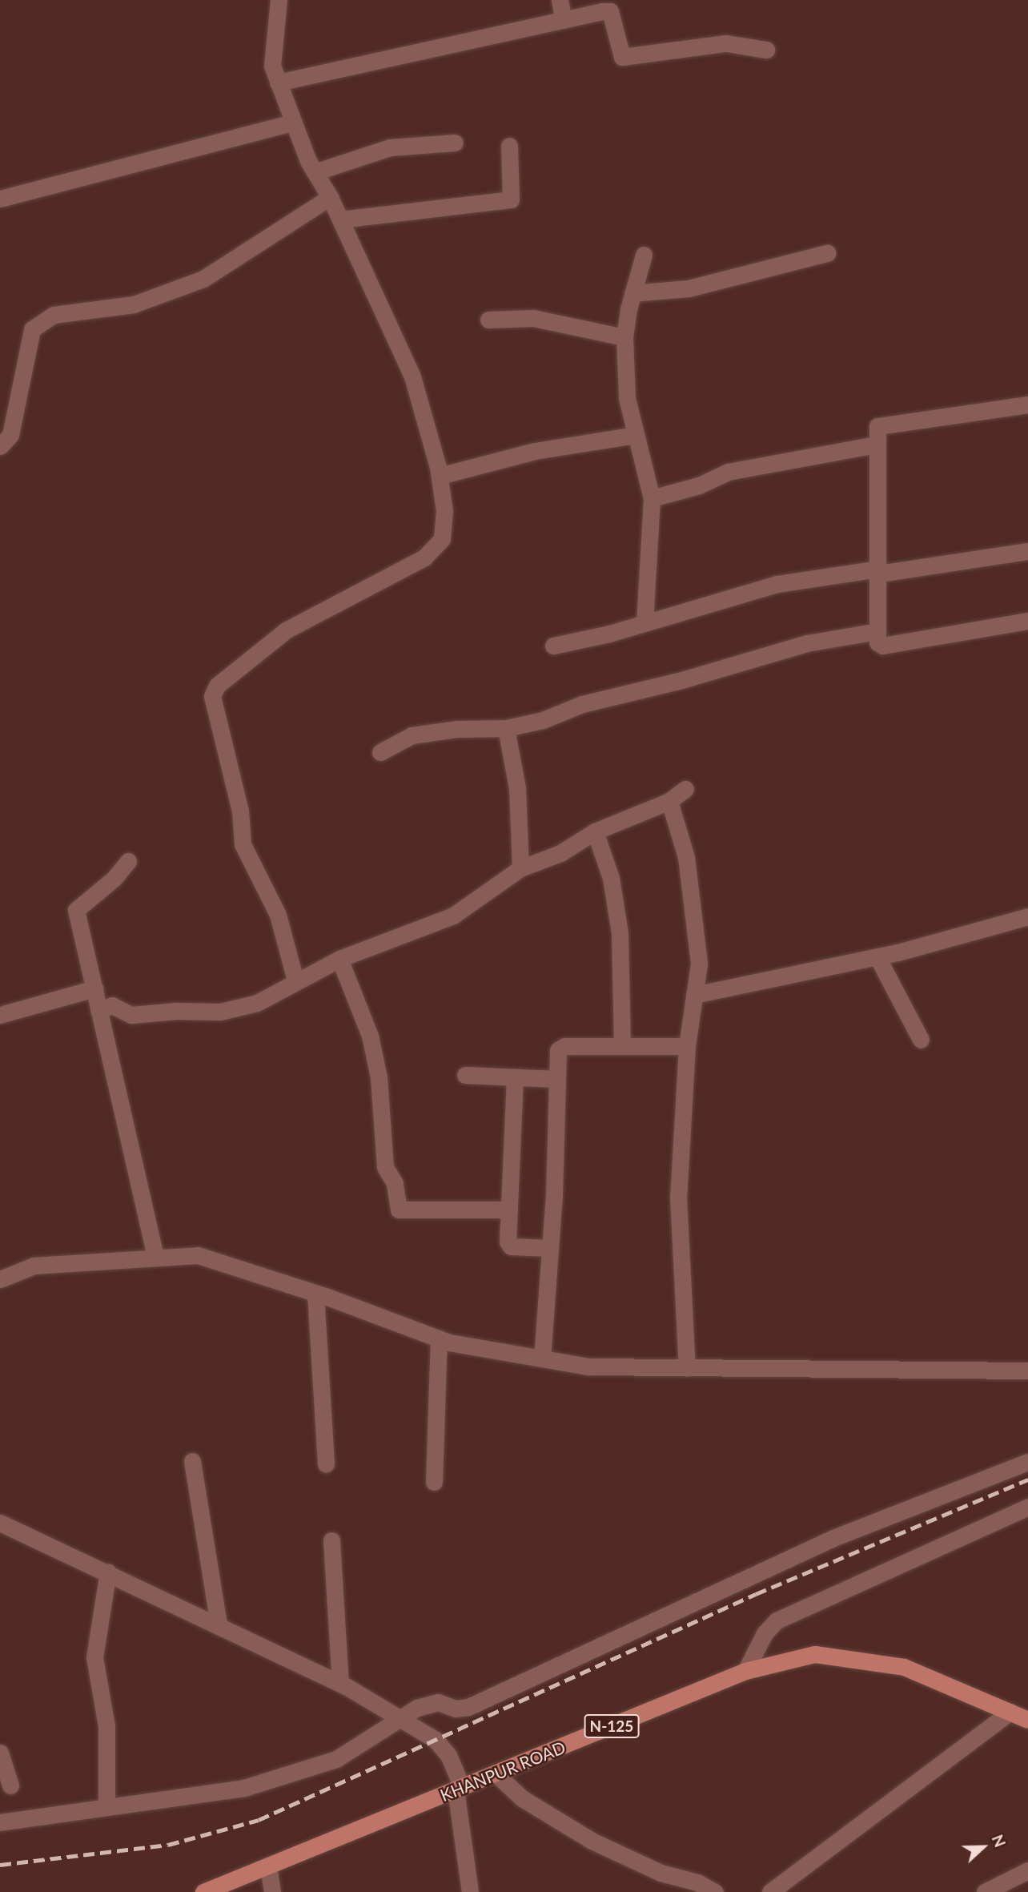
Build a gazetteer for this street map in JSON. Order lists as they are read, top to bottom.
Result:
{
  "streets": {
    "highway": ["N-125", "KHANPUR ROAD"]
  },
  "north": "right"
}
